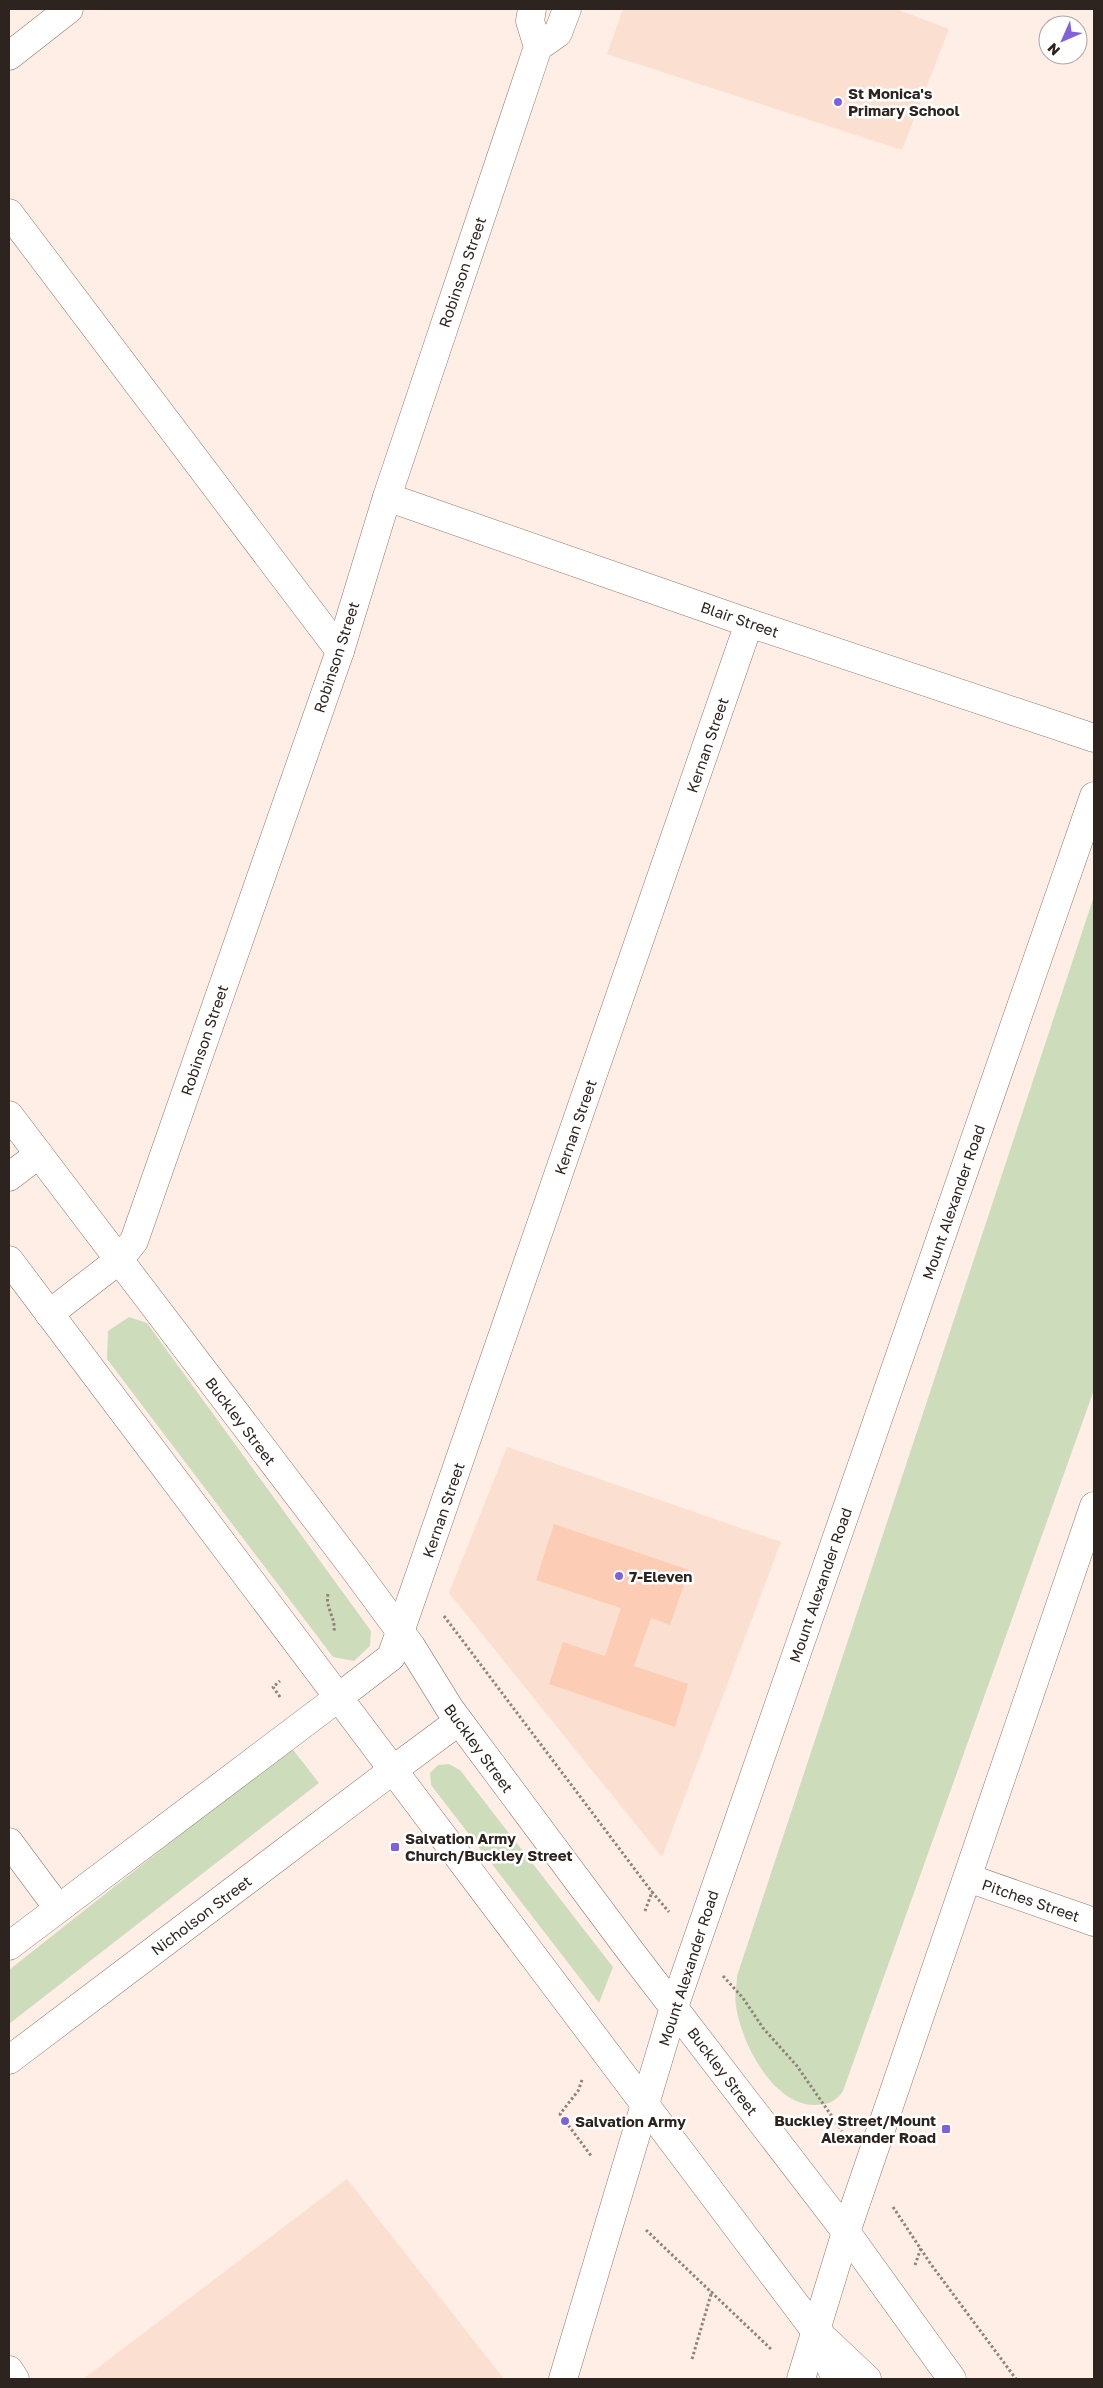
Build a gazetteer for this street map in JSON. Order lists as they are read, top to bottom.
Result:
{
  "streets": {
    "main road": [
      "Robinson Street",
      "Blair Street",
      "Kernan Street",
      "Mount Alexander Road",
      "Buckley Street",
      "Pitches Street",
      "Nicholson Street"
    ]
  },
  "crossings": [
    ["Robinson Street", "Blair Street"],
    ["Robinson Street", "Buckley Street"],
    ["Blair Street", "Kernan Street"],
    ["Kernan Street", "Buckley Street"],
    ["Mount Alexander Road", "Buckley Street"],
    ["Buckley Street", "Nicholson Street"]
  ],
  "places": {
    "other": ["St Monica's Primary School", "7-Eleven", "Salvation Army"],
    "transit": ["Salvation Army Church/Buckley Street", "Buckley Street/Mount Alexander Road"]
  },
  "north": "bottom left"
}
